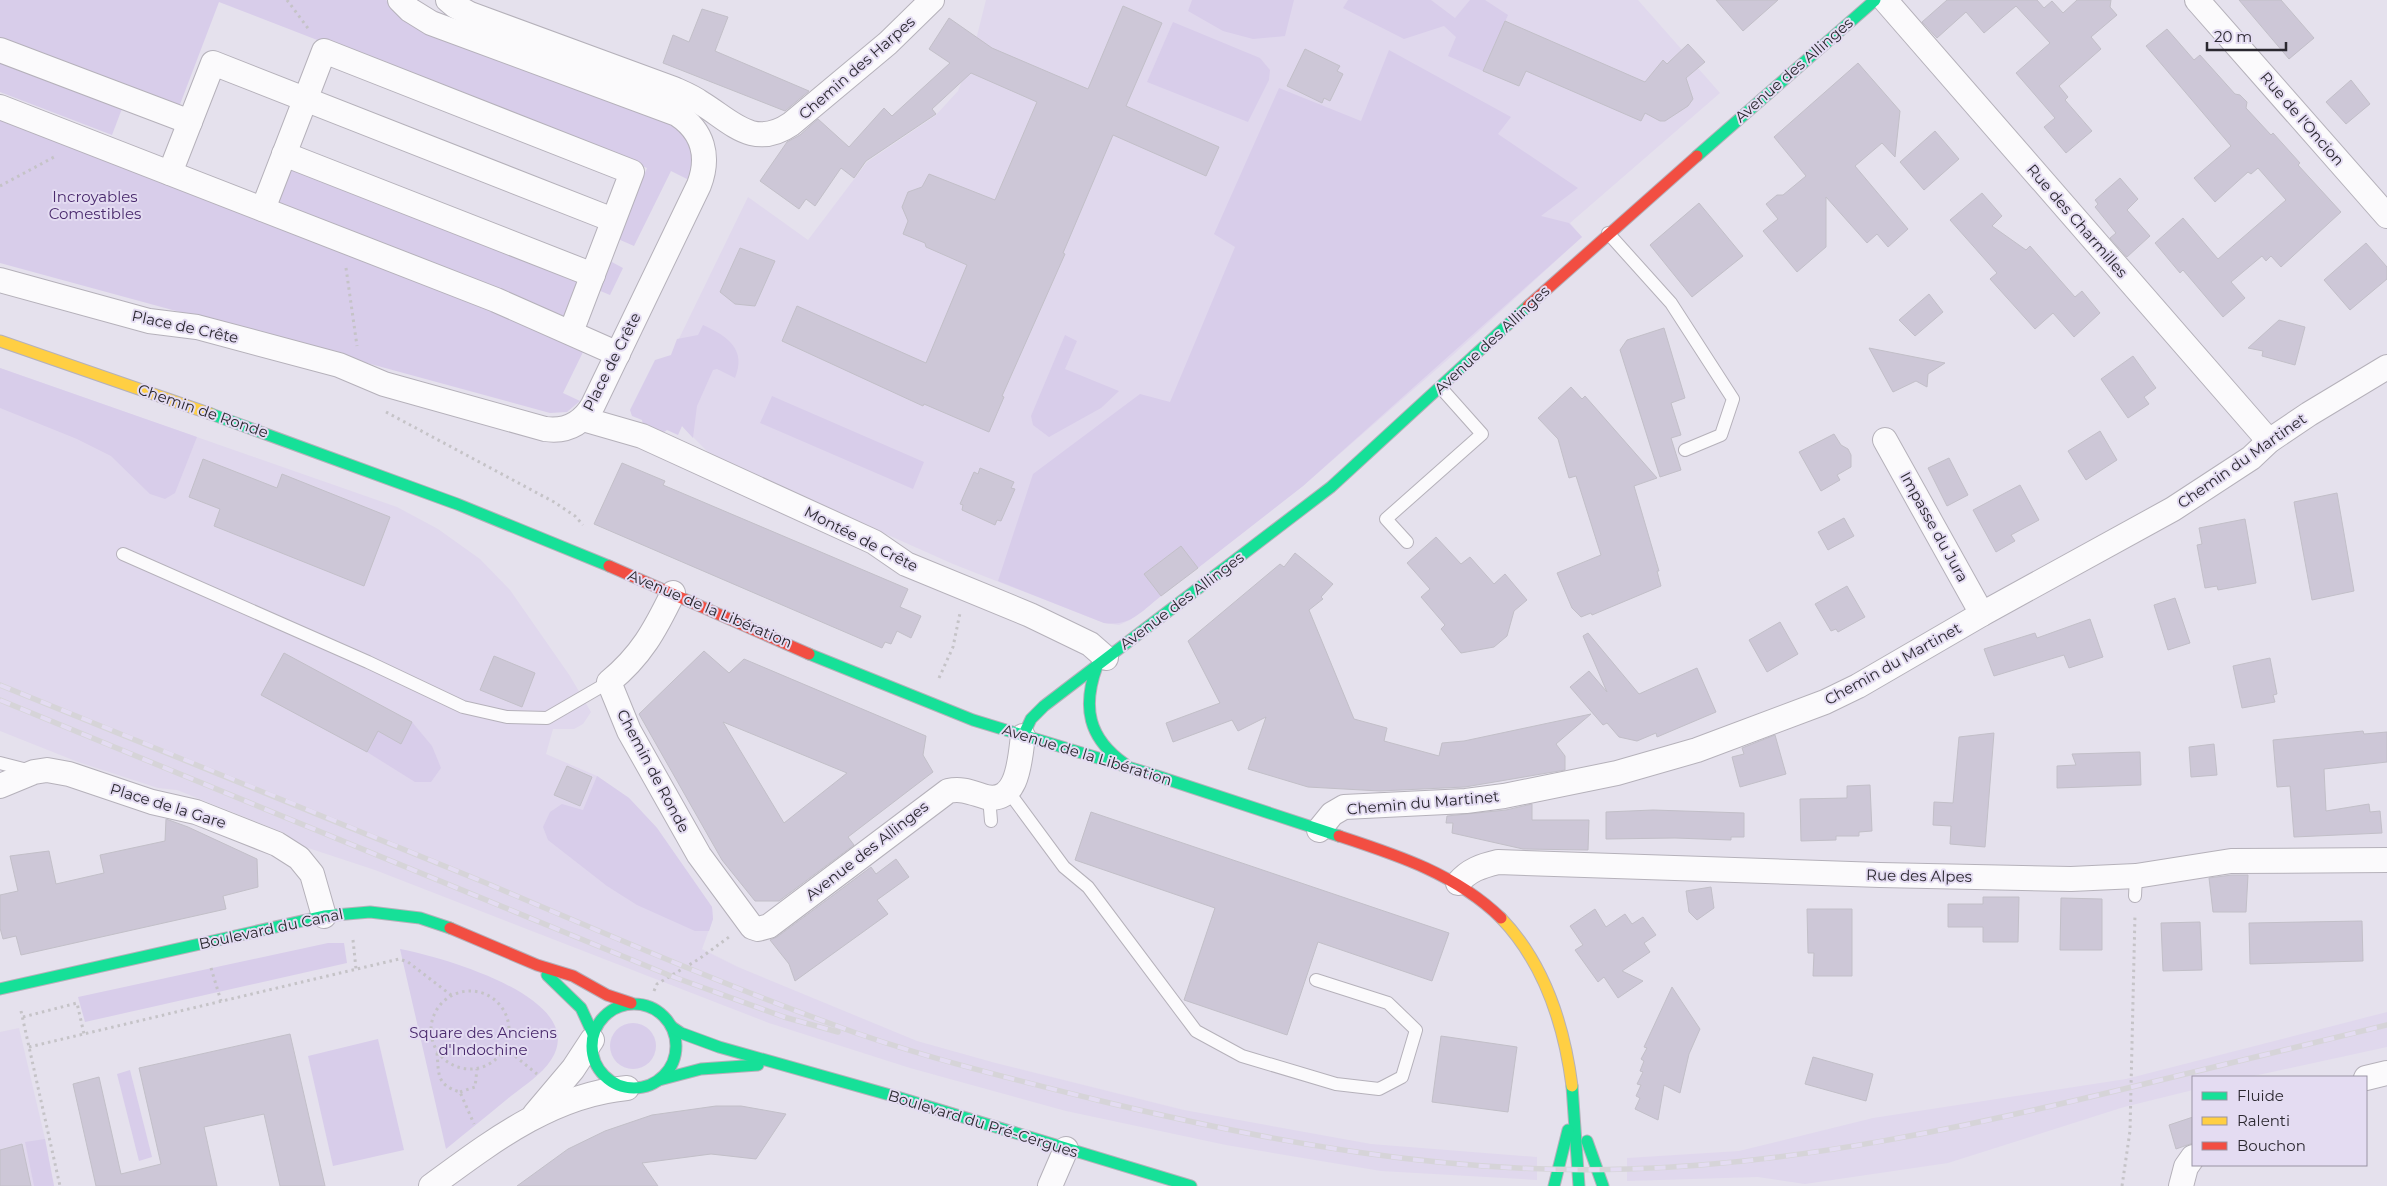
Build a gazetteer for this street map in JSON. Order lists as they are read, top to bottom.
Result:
{
  "streets": {
    "main road": [
      "Avenue des Allinges",
      "Chemin de Ronde",
      "Avenue de la Libération",
      "Boulevard du Canal",
      "Boulevard du Pré-Cergues"
    ],
    "street": [
      "Chemin des Harpes",
      "Rue de l'Oncion",
      "Rue des Charmilles",
      "Place de Crête",
      "Chemin du Martinet",
      "Impasse du Jura",
      "Montée de Crête",
      "Place de la Gare",
      "Rue des Alpes"
    ]
  },
  "crossings": [
    ["Avenue des Allinges", "Chemin de Ronde"],
    ["Avenue des Allinges", "Montée de Crête"],
    ["Avenue des Allinges", "Avenue de la Libération"],
    ["Rue des Charmilles", "Chemin du Martinet"],
    ["Place de Crête", "Montée de Crête"],
    ["Chemin de Ronde", "Avenue de la Libération"],
    ["Chemin du Martinet", "Impasse du Jura"],
    ["Chemin du Martinet", "Avenue de la Libération"],
    ["Avenue de la Libération", "Rue des Alpes"],
    ["Place de la Gare", "Boulevard du Canal"],
    ["Boulevard du Canal", "Boulevard du Pré-Cergues"]
  ],
  "parks": ["Incroyables Comestibles", "Square des Anciens d'Indochine"],
  "legend": ["Fluide", "Ralenti", "Bouchon"],
  "scale_bar": "20 m"
}
